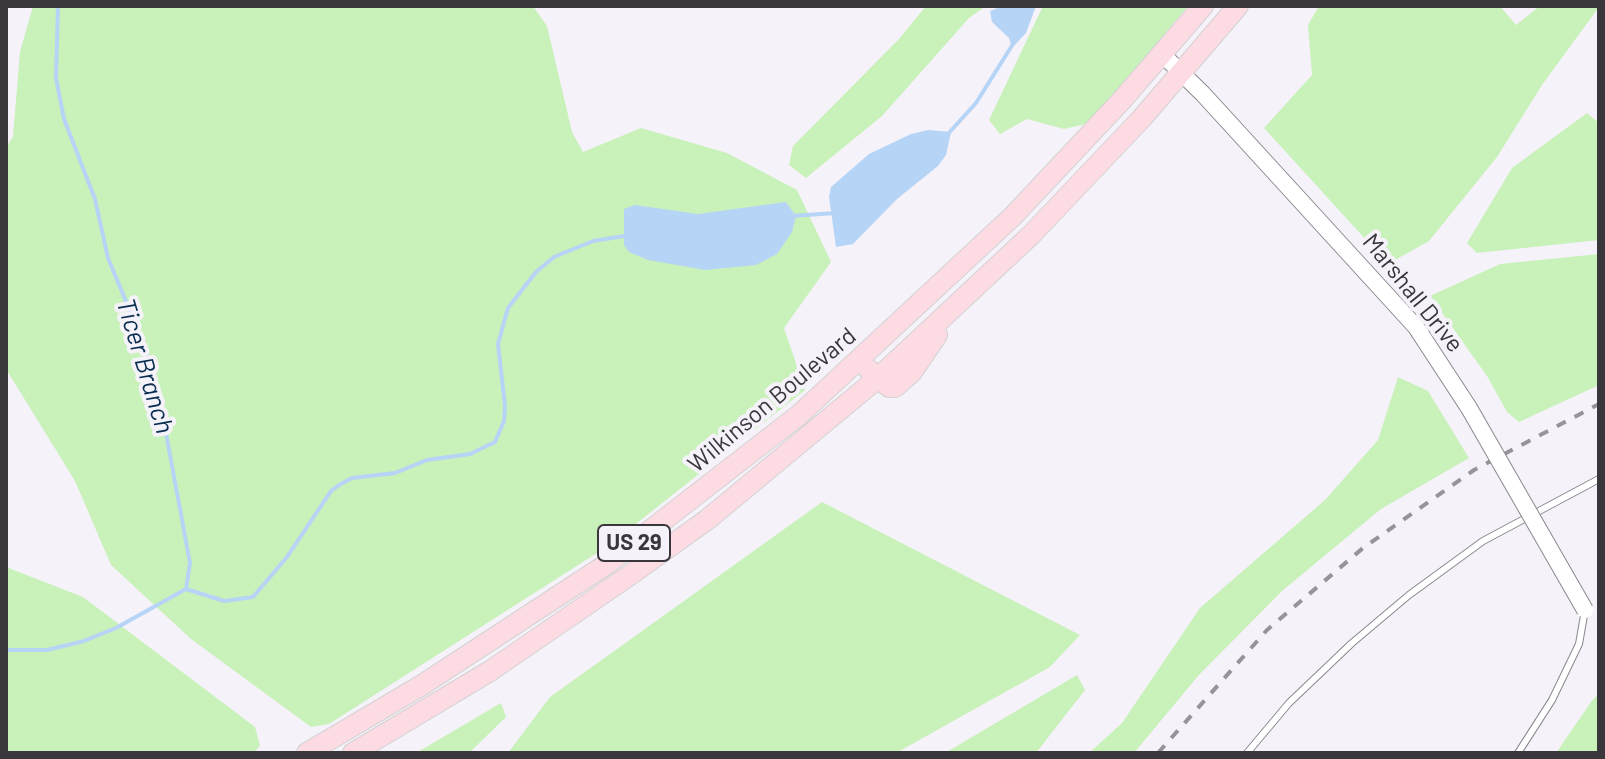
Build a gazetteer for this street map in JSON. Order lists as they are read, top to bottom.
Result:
{
  "streets": {
    "main road": ["Wilkinson Boulevard", "US 29"],
    "street": ["Marshall Drive"]
  },
  "crossings": [
    ["Marshall Drive", "Wilkinson Boulevard"]
  ],
  "water": ["Ticer Branch"]
}
